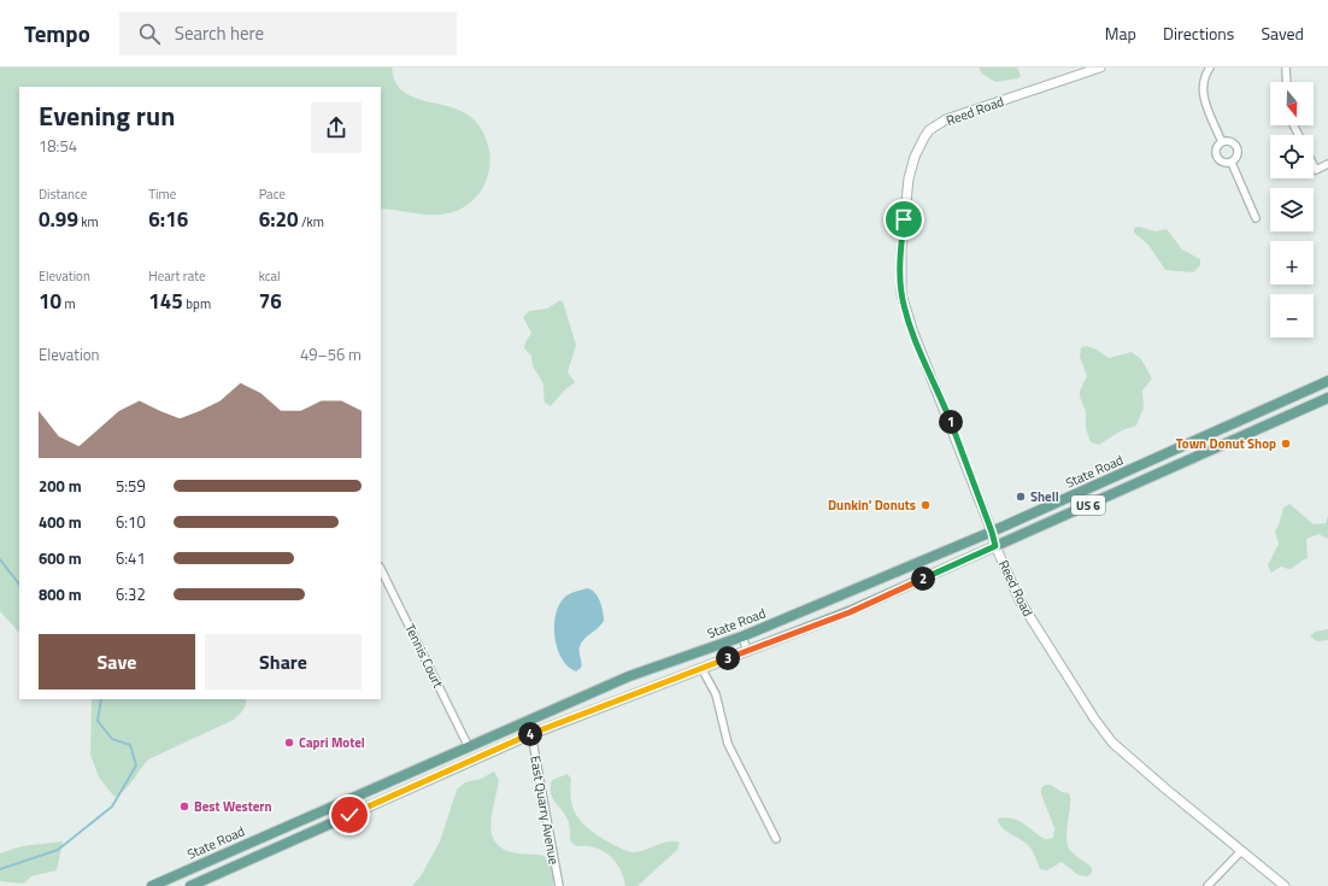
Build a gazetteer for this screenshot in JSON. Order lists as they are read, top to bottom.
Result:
{
  "streets": {
    "main road": ["State Road", "US 6"],
    "street": ["Reed Road", "Tennis Court", "East Quarry Avenue"]
  },
  "crossings": [
    ["Reed Road", "State Road"],
    ["Reed Road", "US 6"],
    ["State Road", "Tennis Court"],
    ["US 6", "East Quarry Avenue"]
  ],
  "places": [
    "Town Donut Shop",
    "Shell",
    "Dunkin' Donuts",
    "Capri Motel",
    "Best Western"
  ],
  "north": "bottom",
  "page": {
    "header": "Tempo",
    "search": "Search here",
    "nav": ["Map", "Directions", "Saved"],
    "map_buttons": ["+", "−"],
    "heading": ["Evening run", "18:54"],
    "stats": [
      ["Distance", "0.99 km"],
      ["Time", "6:16"],
      ["Pace", "6:20 /km"],
      ["Elevation", "10 m"],
      ["Heart rate", "145 bpm"],
      ["kcal", "76"]
    ],
    "chart": ["Elevation", "49–56 m"],
    "pins": [
      "1",
      "2",
      "3",
      "4"
    ],
    "list": [
      {
        "name": "200 m",
        "note": "5:59"
      },
      {
        "name": "400 m",
        "note": "6:10"
      },
      {
        "name": "600 m",
        "note": "6:41"
      },
      {
        "name": "800 m",
        "note": "6:32"
      }
    ],
    "buttons": ["Save", "Share"]
  }
}
